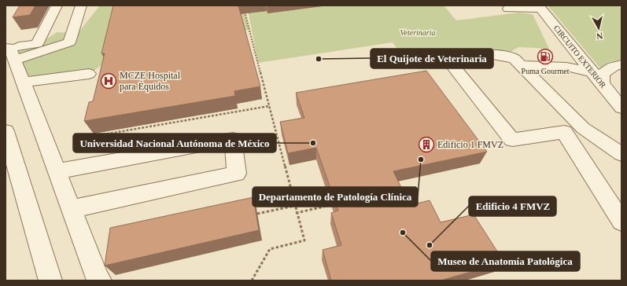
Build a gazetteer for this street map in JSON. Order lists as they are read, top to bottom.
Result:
{
  "streets": {
    "street": ["CIRCUITO EXTERIOR"]
  },
  "parks": ["Veterinaria"],
  "places": {
    "fuel station": ["Puma Gourmet"],
    "other": [
      "El Quijote de Veterinaria",
      "Universidad Nacional Autónoma de México",
      "Departamento de Patología Clínica",
      "Museo de Anatomía Patológica",
      "Edificio 4 FMVZ"
    ],
    "hospital": ["MCZE Hospital para Équidos"],
    "building": ["Edificio 1 FMVZ"]
  },
  "north": "bottom"
}
